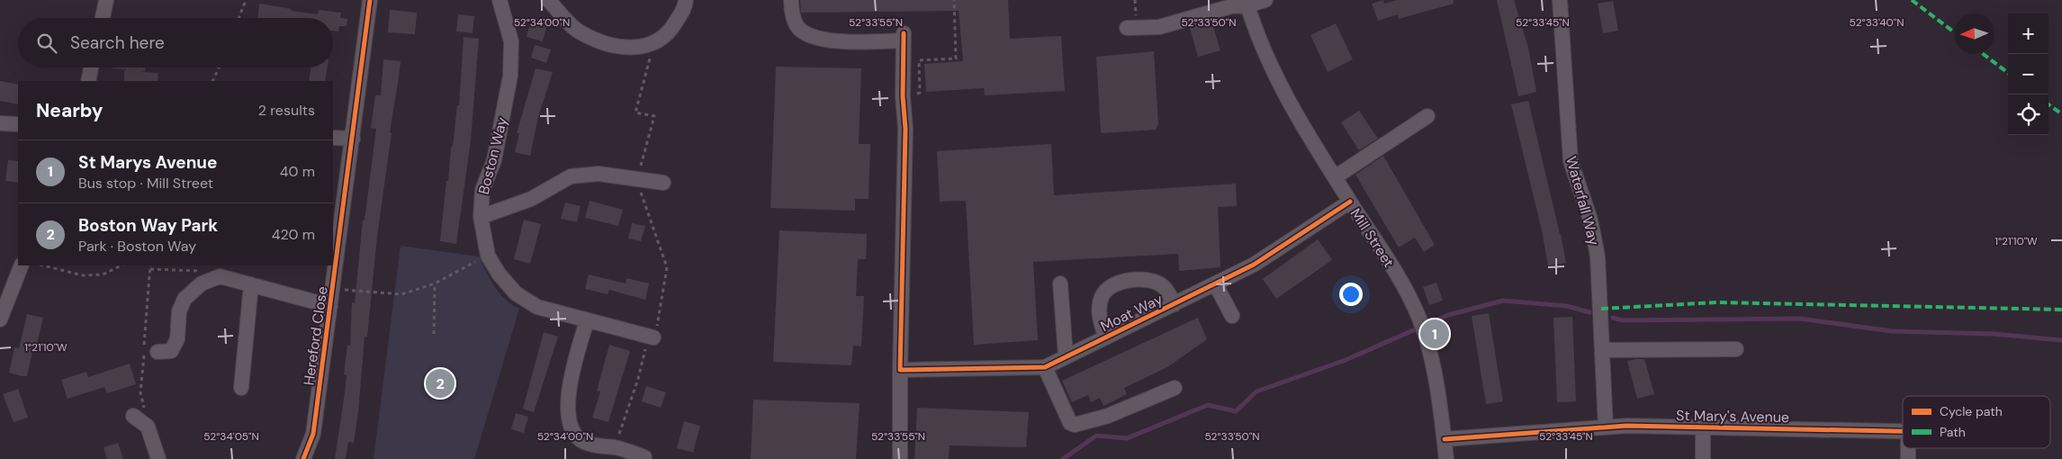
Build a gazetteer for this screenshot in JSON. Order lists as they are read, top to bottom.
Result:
{
  "streets": {
    "street": [
      "Boston Way",
      "Waterfall Way",
      "Mill Street",
      "Moat Way",
      "Hereford Close",
      "St Mary's Avenue"
    ]
  },
  "crossings": [
    ["Waterfall Way", "St Mary's Avenue"],
    ["Mill Street", "Moat Way"],
    ["Mill Street", "St Mary's Avenue"]
  ],
  "legend": ["Cycle path", "Path"],
  "north": "left",
  "page": {
    "map_buttons": ["+", "−"],
    "search": "Search here",
    "heading": ["Nearby", "2 results"],
    "list": [
      {
        "mark": "1",
        "name": "St Marys Avenue",
        "note": "Bus stop · Mill Street",
        "value": "40 m"
      },
      {
        "mark": "2",
        "name": "Boston Way Park",
        "note": "Park · Boston Way",
        "value": "420 m"
      }
    ],
    "pins": ["1", "2"]
  },
  "coordinates": [
    "52°34'00\"N",
    "52°33'55\"N",
    "52°33'50\"N",
    "52°33'45\"N",
    "52°33'40\"N",
    "1°21'10\"W",
    "52°34'05\"N"
  ]
}
